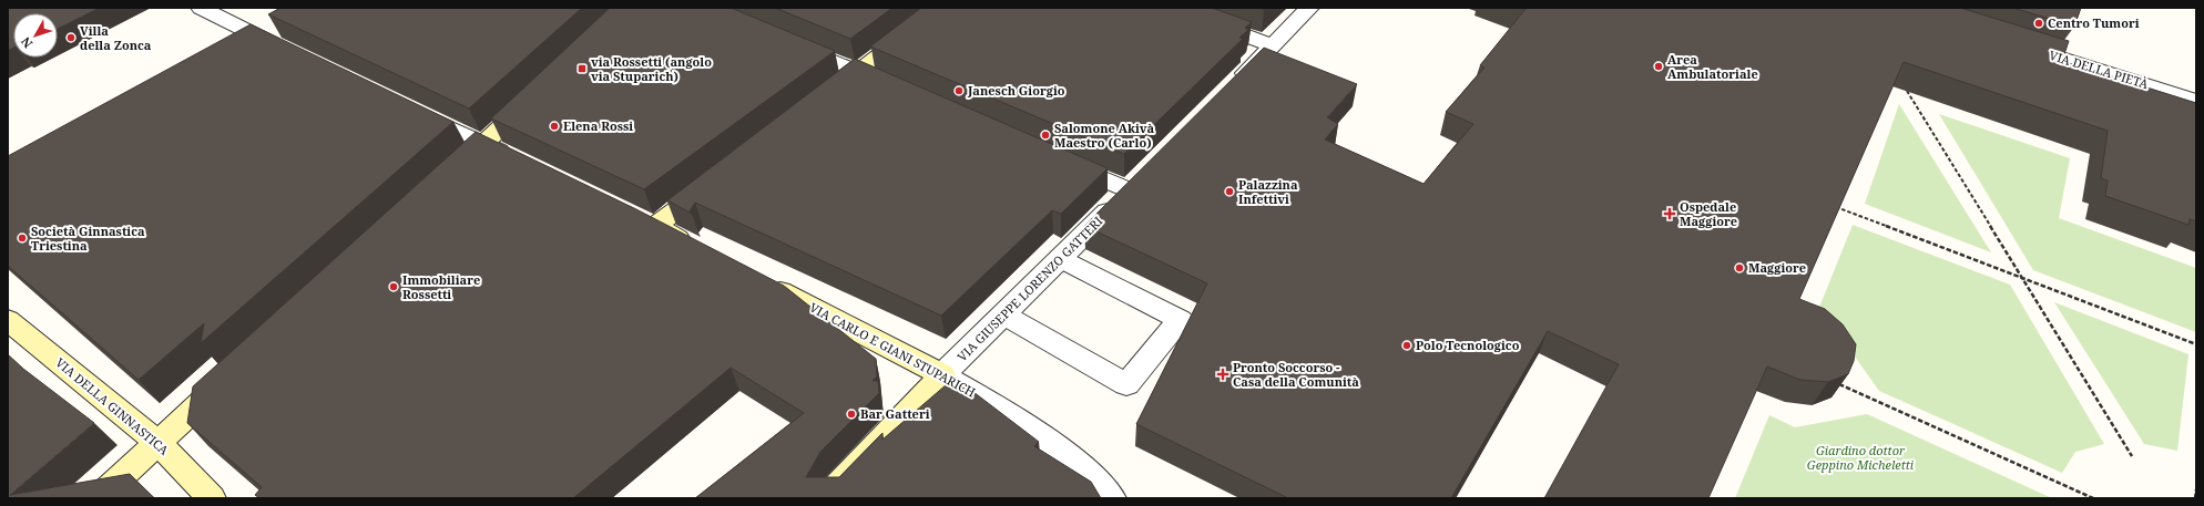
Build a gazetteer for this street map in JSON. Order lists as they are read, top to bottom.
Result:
{
  "streets": {
    "main road": ["VIA GIUSEPPE LORENZO GATTERI", "VIA CARLO E GIANI STUPARICH", "VIA DELLA GINNASTICA"],
    "street": ["VIA DELLA PIETÀ"]
  },
  "crossings": [
    ["VIA GIUSEPPE LORENZO GATTERI", "VIA CARLO E GIANI STUPARICH"]
  ],
  "parks": ["Giardino dottor Geppino Micheletti"],
  "places": {
    "other": [
      "Centro Tumori",
      "Villa della Zonca",
      "Area Ambulatoriale",
      "Janesch Giorgio",
      "Elena Rossi",
      "Salomone Akivà Maestro (Carlo)",
      "Palazzina Infettivi",
      "Società Ginnastica Triestina",
      "Maggiore",
      "Immobiliare Rossetti",
      "Polo Tecnologico",
      "Bar Gatteri"
    ],
    "transit": ["via Rossetti (angolo via Stuparich)"],
    "health": ["Ospedale Maggiore", "Pronto Soccorso - Casa della Comunità"]
  },
  "north": "bottom left"
}
